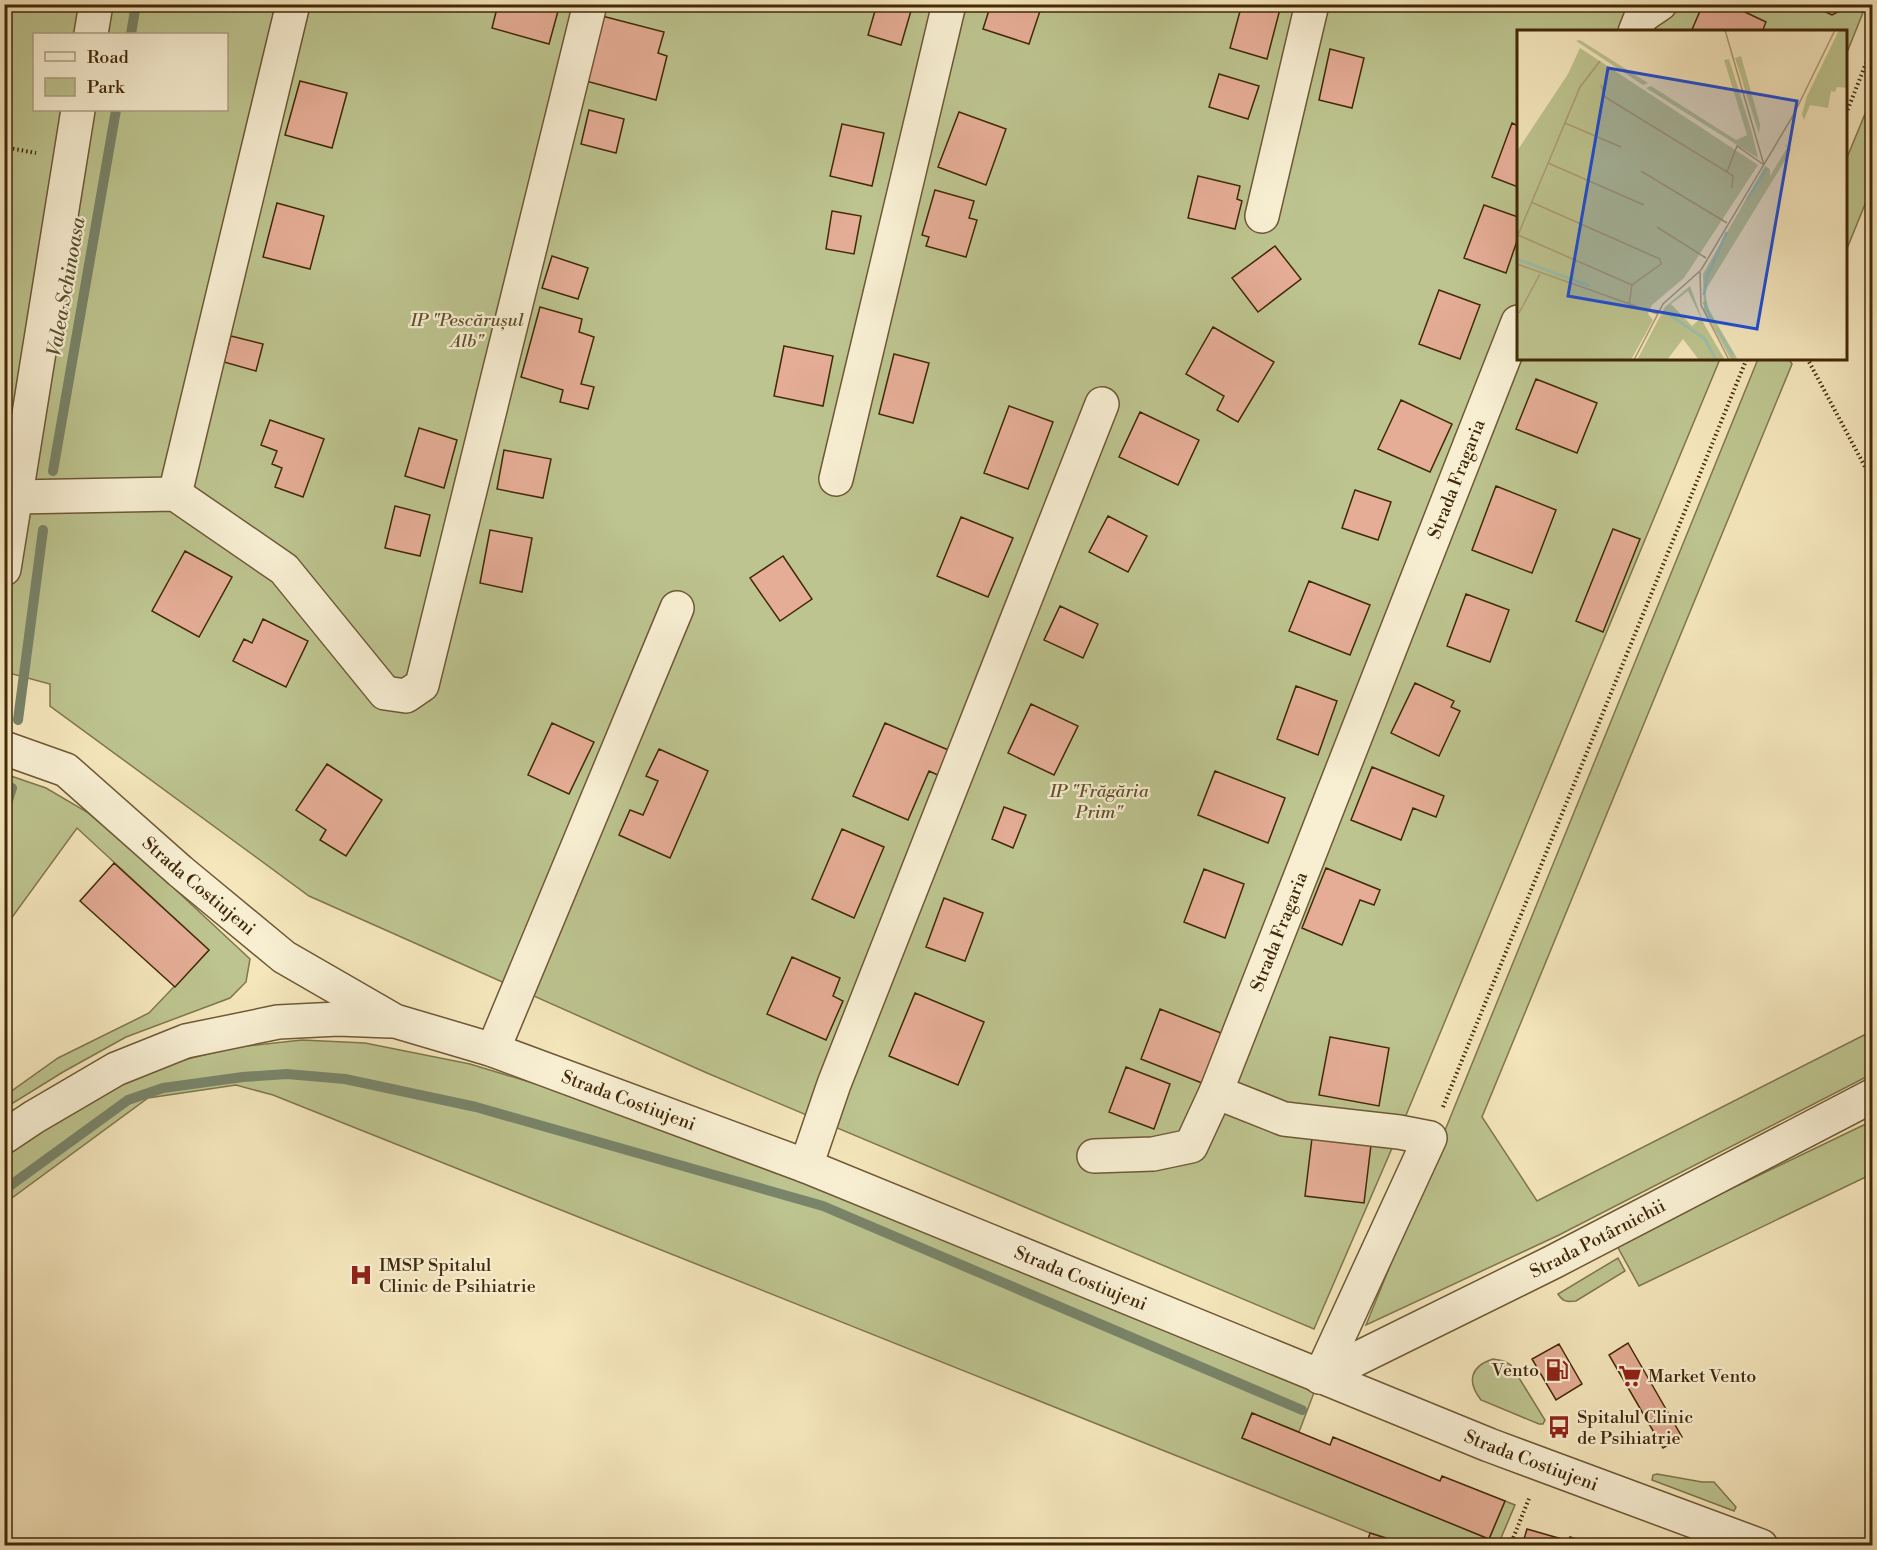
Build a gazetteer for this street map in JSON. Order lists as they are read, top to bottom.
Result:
{
  "streets": {
    "street": ["Strada Fragaria", "Strada Costiujeni", "Strada Potârnichii"]
  },
  "crossings": [
    ["Strada Costiujeni", "Strada Potârnichii"]
  ],
  "water": ["Valea Schinoasa"],
  "parks": ["IP \"Pescărușul Alb\"", "IP \"Frăgăria Prim\""],
  "places": {
    "hospital": ["IMSP Spitalul Clinic de Psihiatrie"],
    "fuel station": ["Vento"],
    "supermarket": ["Market Vento"],
    "bus stop": ["Spitalul Clinic de Psihiatrie"]
  },
  "legend": ["Road", "Park"]
}
